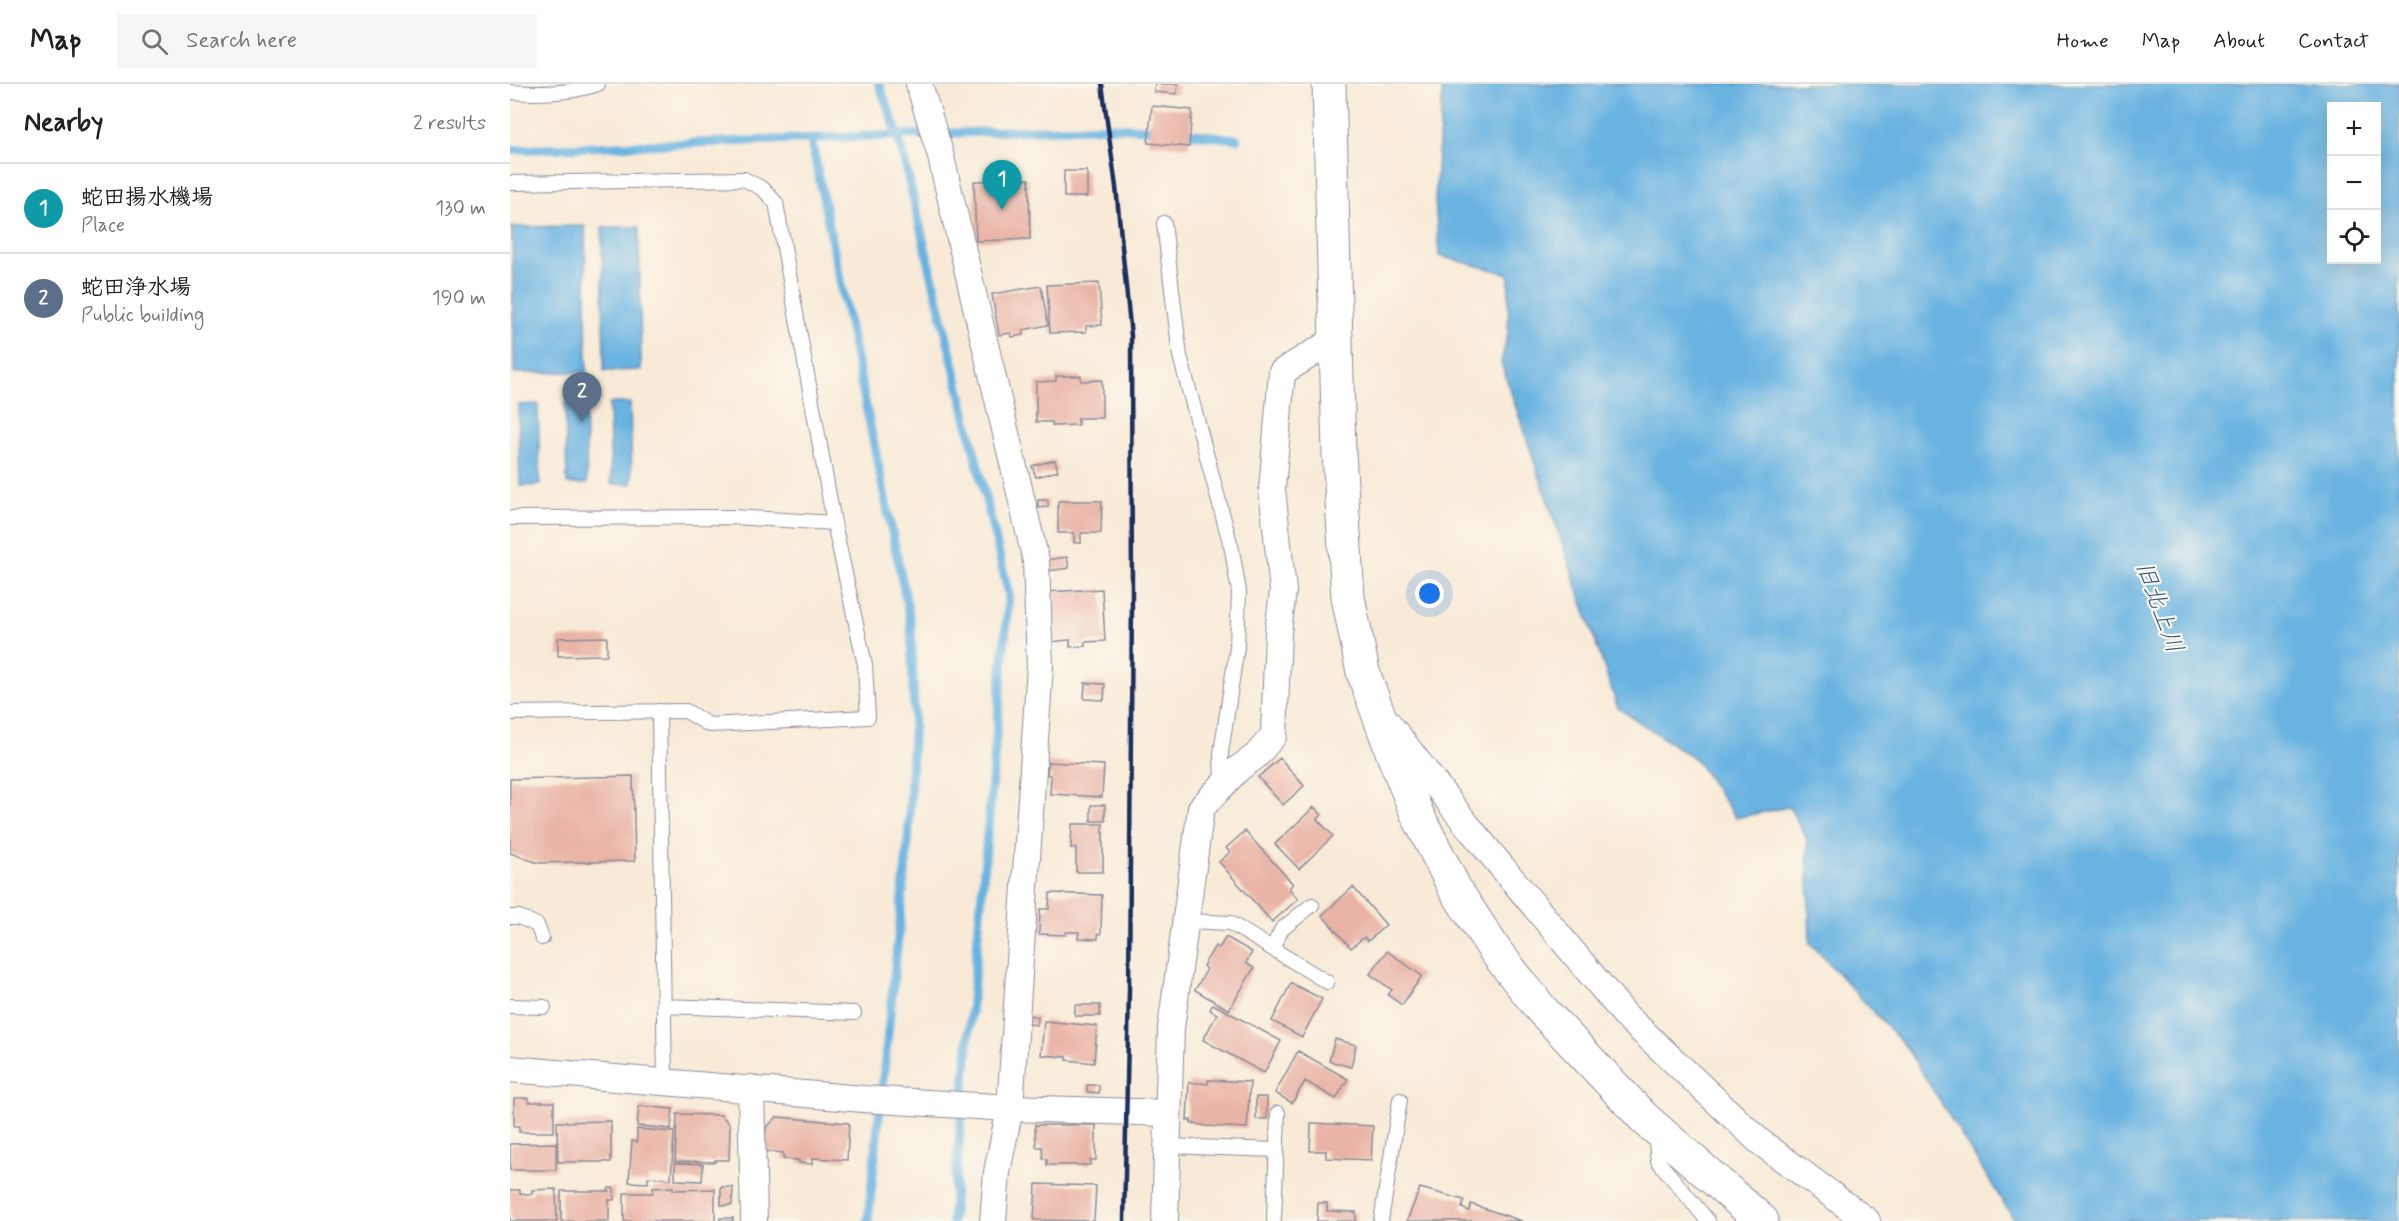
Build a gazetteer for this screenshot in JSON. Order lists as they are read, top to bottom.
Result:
{
  "water": ["旧北上川"],
  "page": {
    "header": "Map",
    "search": "Search here",
    "nav": [
      "Home",
      "Map",
      "About",
      "Contact"
    ],
    "heading": ["Nearby", "2 results"],
    "map_buttons": ["+", "−"],
    "pins": ["1", "2"],
    "list": [
      {
        "mark": "1",
        "name": "蛇田揚水機場",
        "note": "Place",
        "value": "130 m"
      },
      {
        "mark": "2",
        "name": "蛇田浄水場",
        "note": "Public building",
        "value": "190 m"
      }
    ]
  }
}
